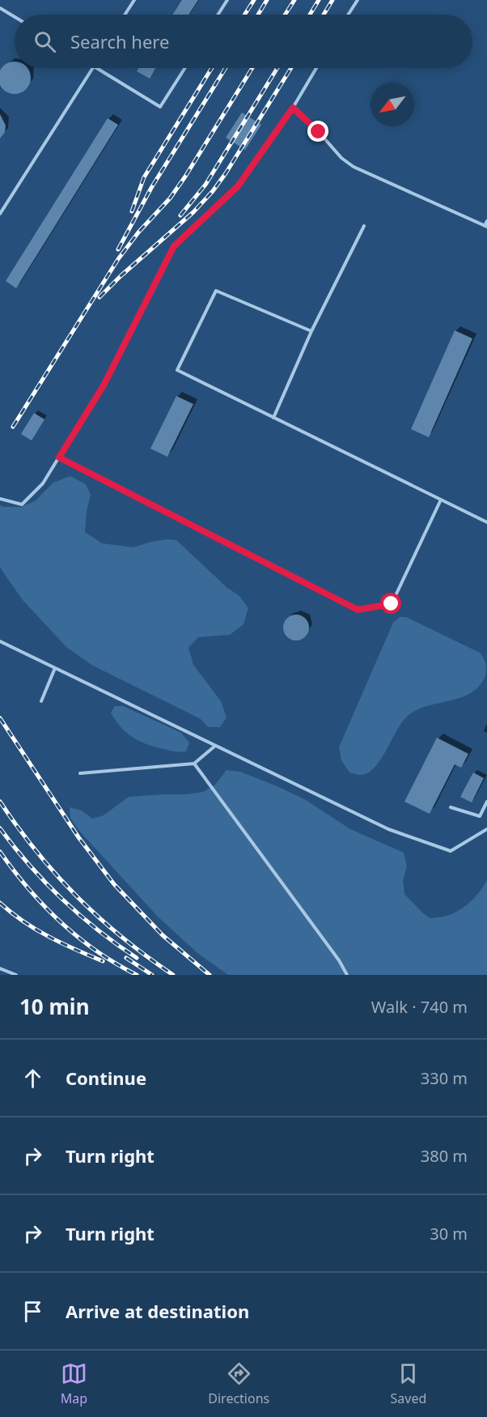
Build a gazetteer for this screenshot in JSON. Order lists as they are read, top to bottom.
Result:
{
  "north": "bottom left",
  "page": {
    "search": "Search here",
    "heading": ["10 min", "Walk · 740 m"],
    "list": [
      ["Continue", "330 m"],
      ["Turn right", "380 m"],
      ["Turn right", "30 m"],
      "Arrive at destination"
    ],
    "nav": ["Map", "Directions", "Saved"]
  }
}
